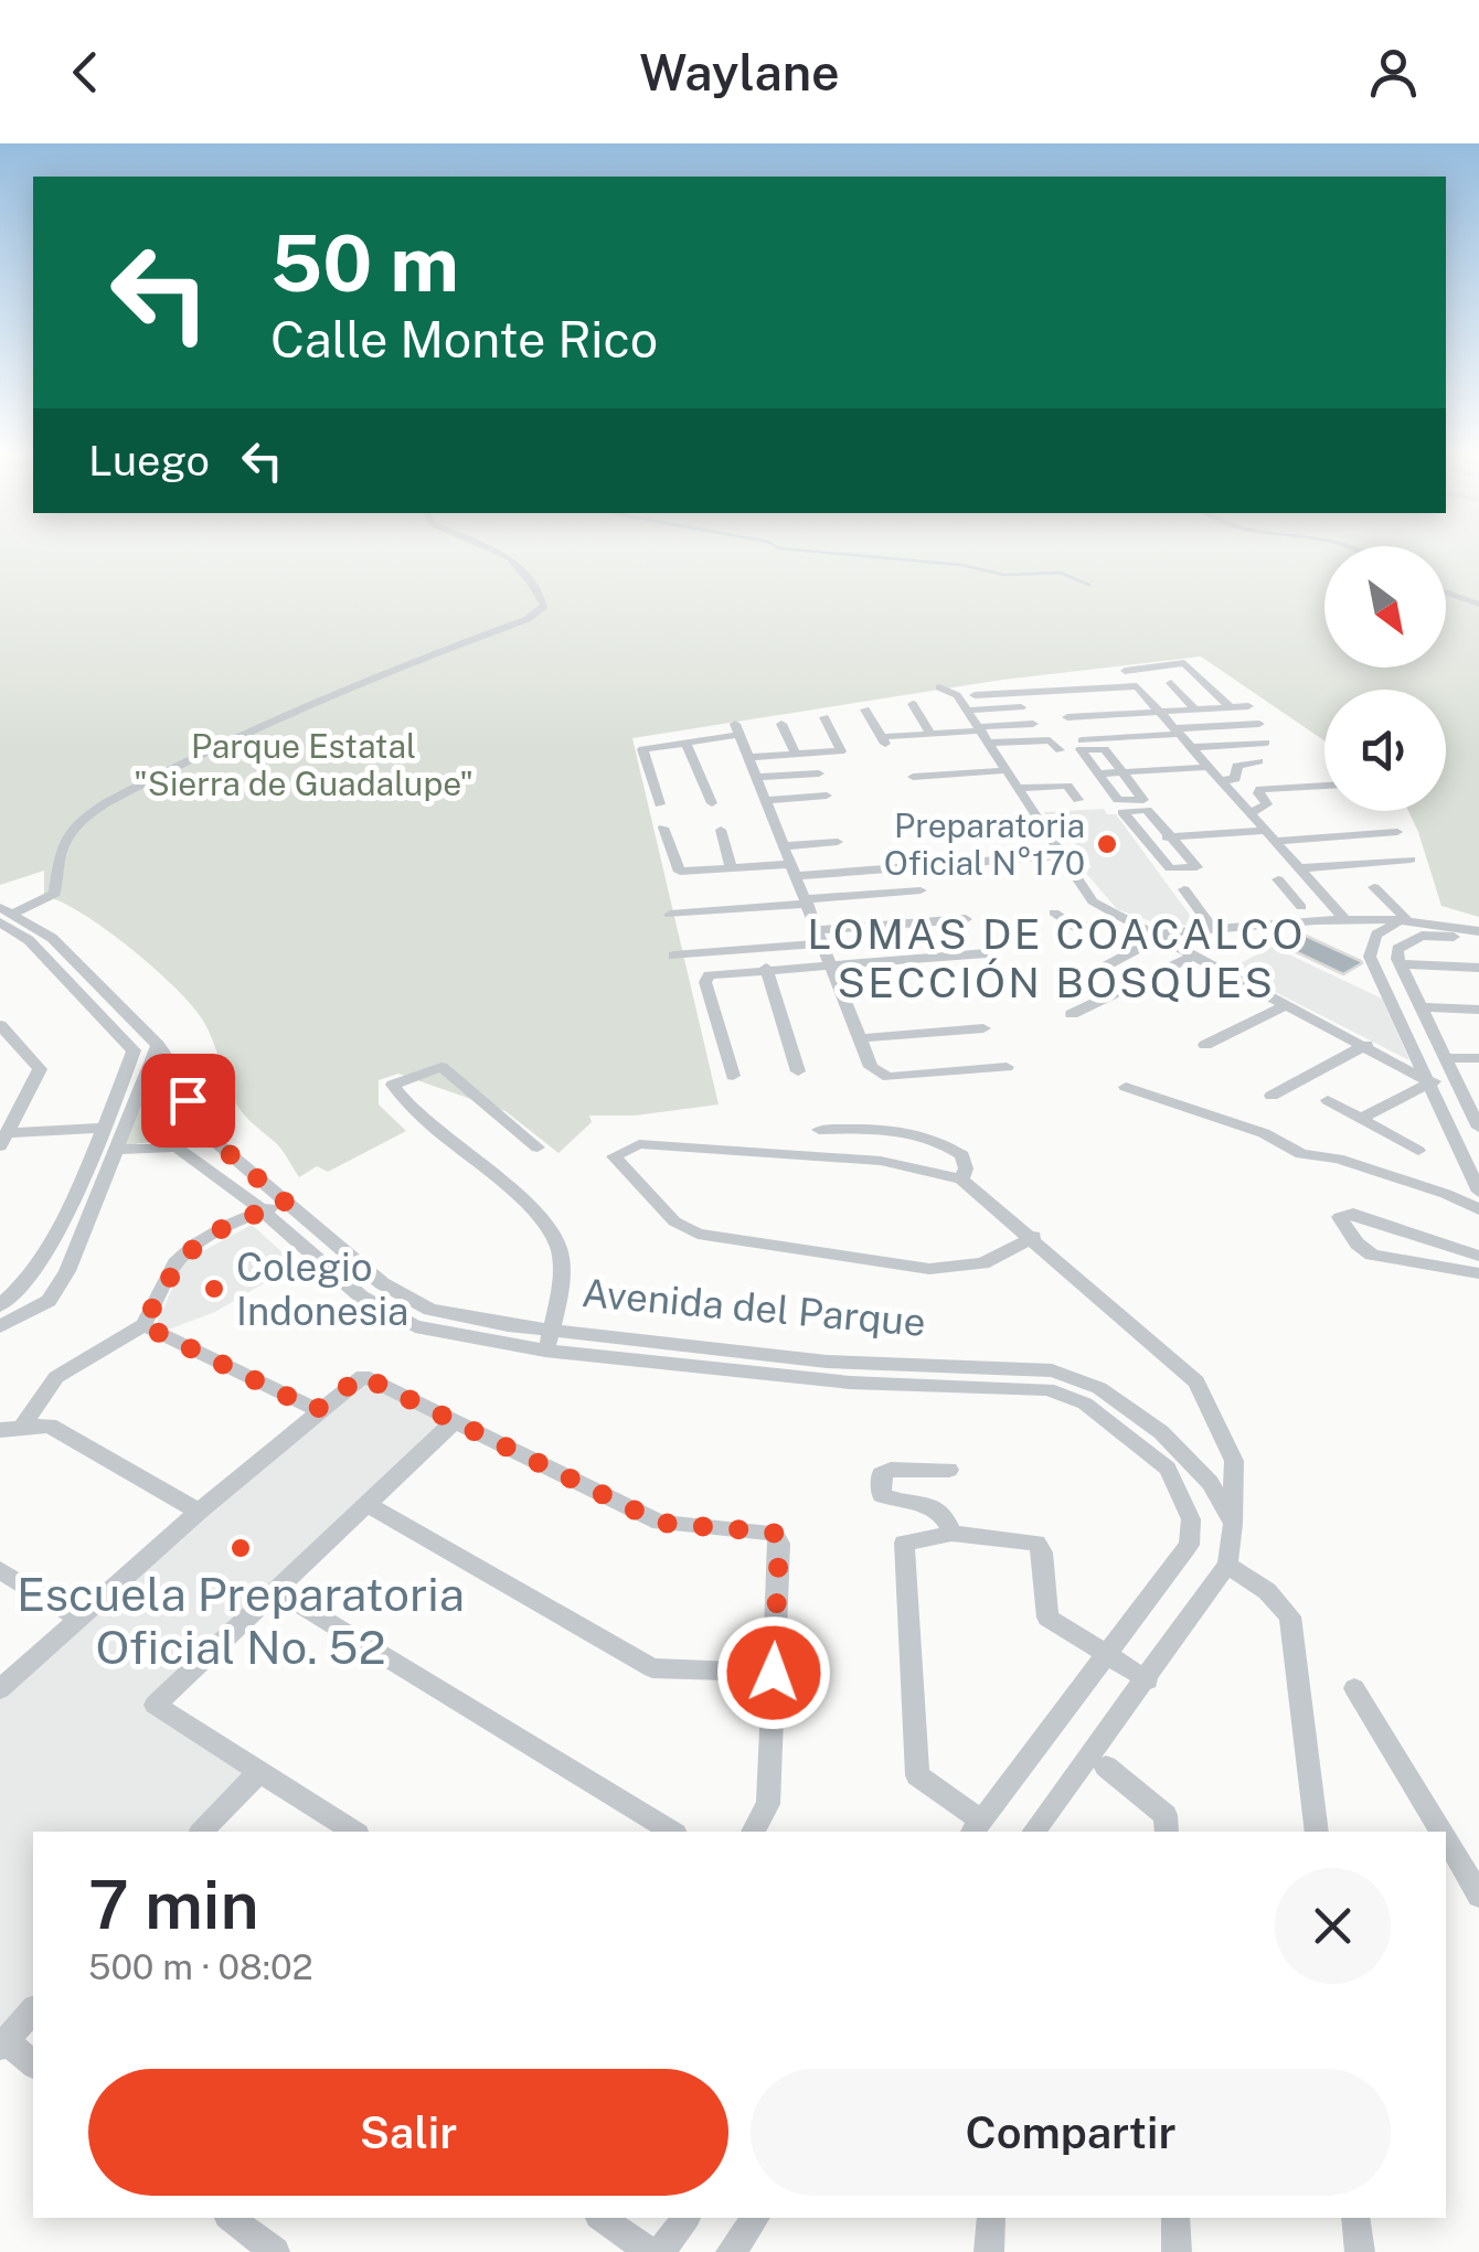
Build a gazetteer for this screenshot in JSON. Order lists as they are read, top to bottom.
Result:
{
  "streets": {
    "street": ["Avenida del Parque"]
  },
  "districts": ["LOMAS DE COACALCO SECCIÓN BOSQUES"],
  "parks": ["Parque Estatal \"Sierra de Guadalupe\""],
  "places": ["Preparatoria Oficial N°170", "Colegio Indonesia", "Escuela Preparatoria Oficial No. 52"],
  "north": "bottom right",
  "page": {
    "header": "Waylane",
    "turn": ["50 m", "Calle Monte Rico"],
    "then": "Luego",
    "heading": ["7 min", "500 m · 08:02"],
    "buttons": ["Salir", "Compartir"]
  }
}
